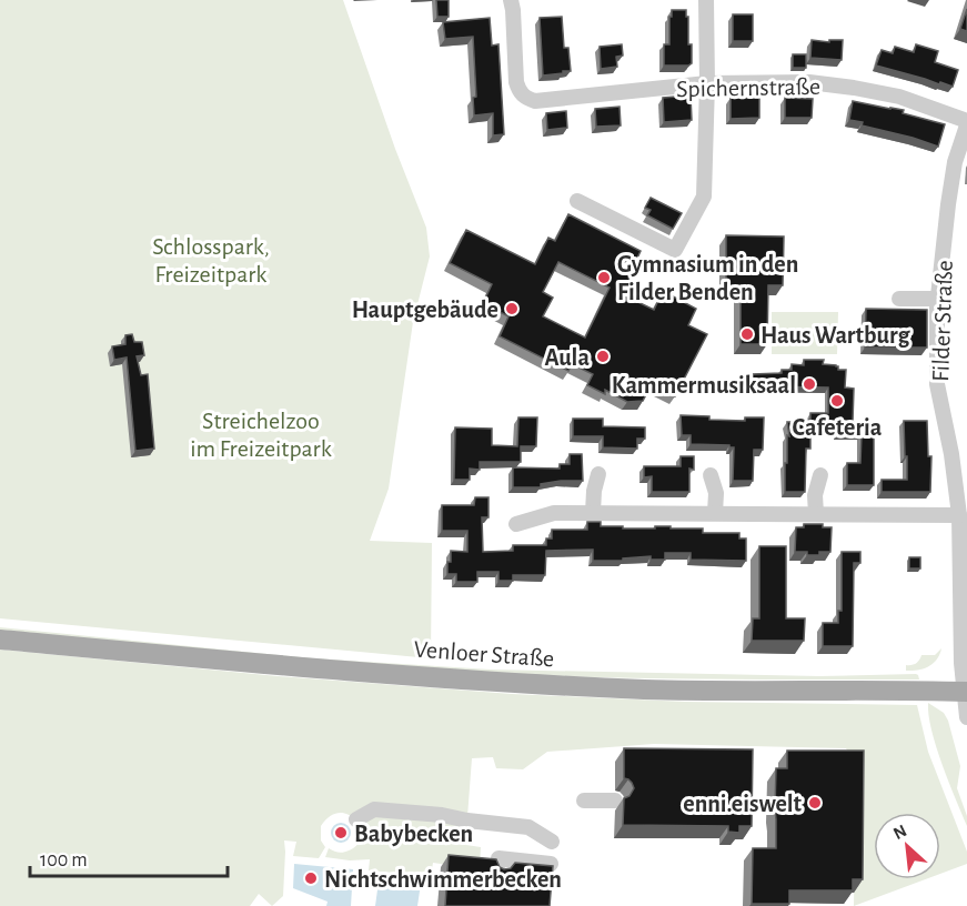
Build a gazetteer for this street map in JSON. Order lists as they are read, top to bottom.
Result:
{
  "streets": {
    "main road": ["Venloer Straße"],
    "street": ["Spichernstraße", "Filder Straße"]
  },
  "crossings": [
    ["Spichernstraße", "Filder Straße"],
    ["Filder Straße", "Venloer Straße"]
  ],
  "parks": ["Schlosspark, Freizeitpark", "Streichelzoo im Freizeitpark"],
  "places": [
    "Gymnasium in den Filder Benden",
    "Hauptgebäude",
    "Haus Wartburg",
    "Aula",
    "Kammermusiksaal",
    "Cafeteria",
    "enni.eiswelt",
    "Babybecken",
    "Nichtschwimmerbecken"
  ],
  "scale_bar": "100 m",
  "north": "top left"
}
